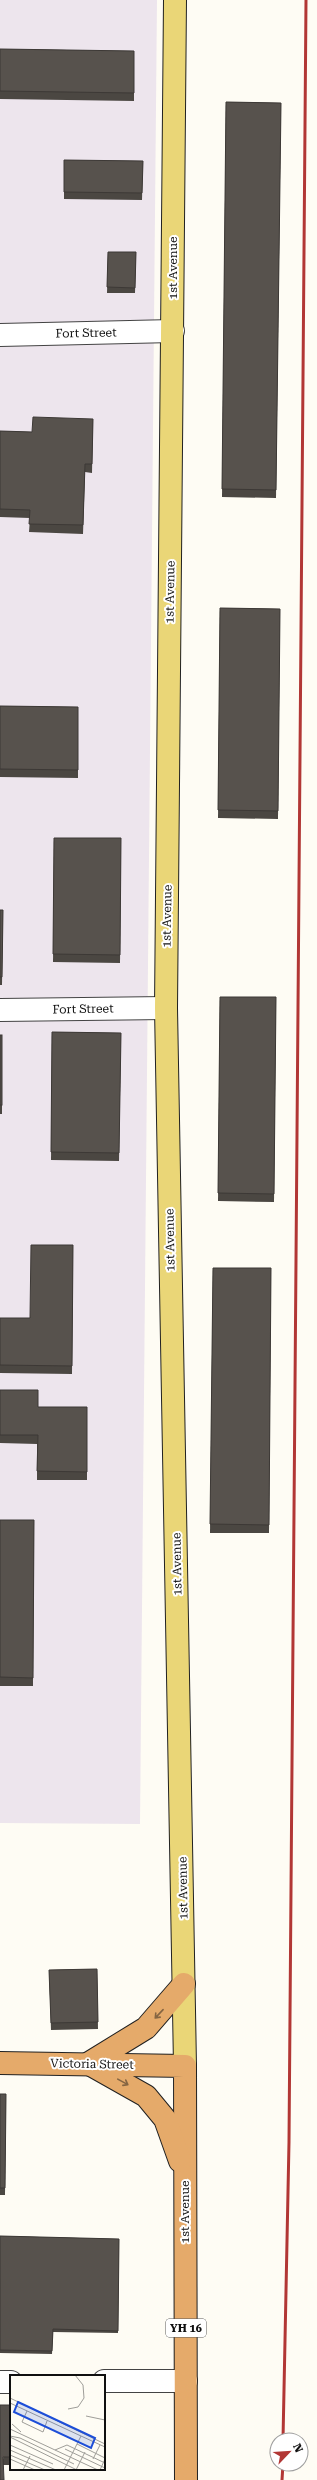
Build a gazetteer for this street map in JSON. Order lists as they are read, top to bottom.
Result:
{
  "streets": {
    "highway": ["1st Avenue", "Victoria Street", "YH 16"],
    "street": ["Fort Street"]
  },
  "crossings": [
    ["1st Avenue", "Fort Street"],
    ["1st Avenue", "Victoria Street"]
  ],
  "north": "top right"
}
